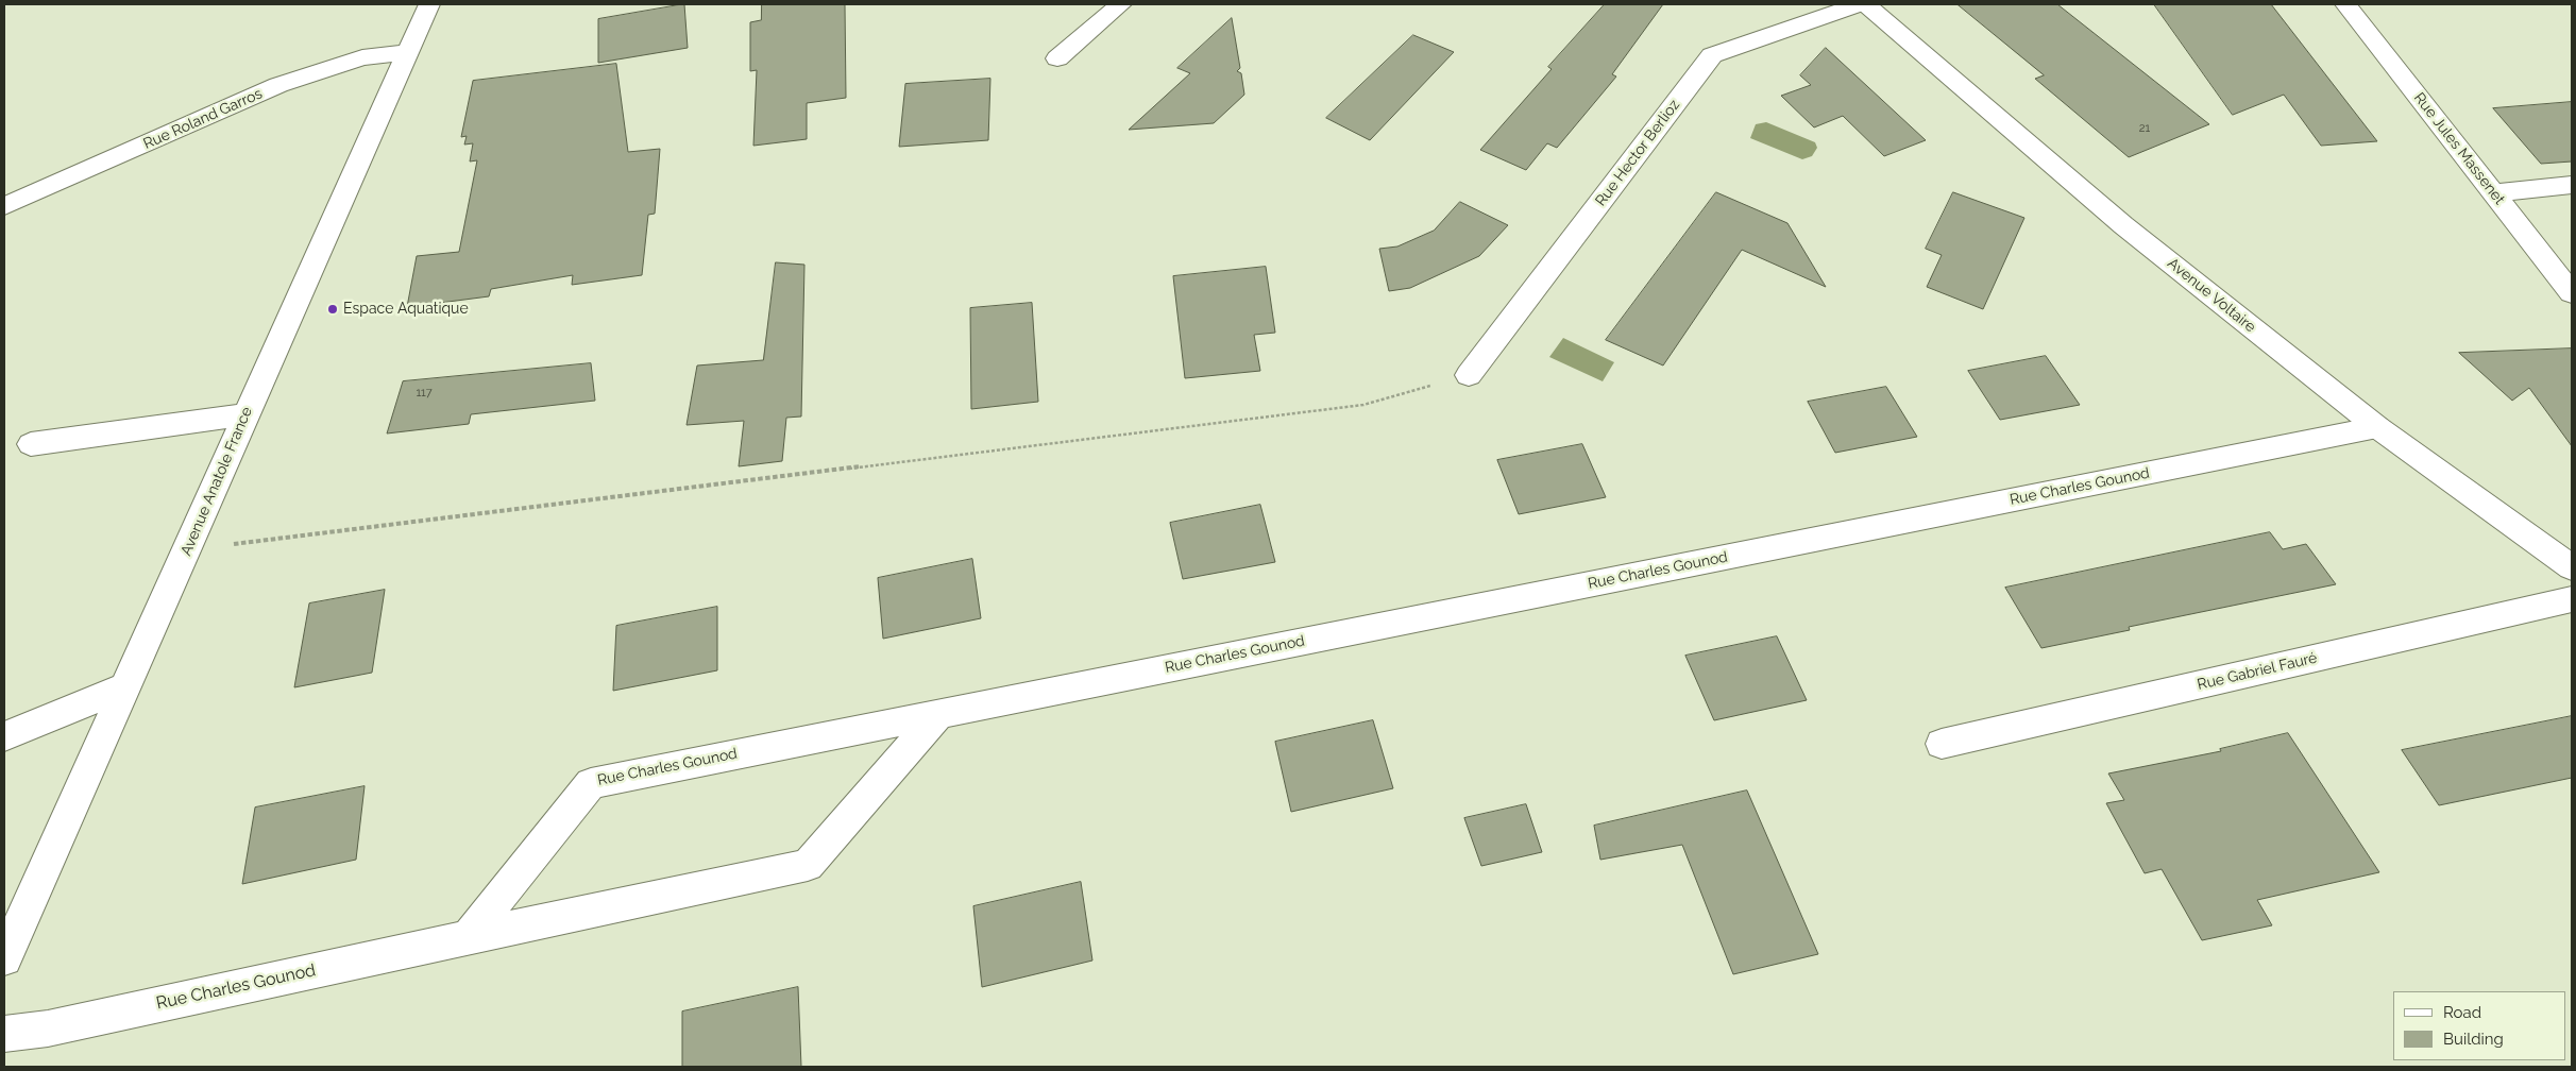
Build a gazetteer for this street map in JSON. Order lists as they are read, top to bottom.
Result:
{
  "streets": {
    "street": [
      "Rue Roland Garros",
      "Rue Jules Massenet",
      "Rue Hector Berlioz",
      "Avenue Voltaire",
      "Avenue Anatole France",
      "Rue Charles Gounod",
      "Rue Gabriel Fauré"
    ]
  },
  "crossings": [
    ["Rue Roland Garros", "Avenue Anatole France"],
    ["Avenue Voltaire", "Rue Charles Gounod"]
  ],
  "places": ["Espace Aquatique"],
  "house_numbers": ["21", "117"],
  "legend": ["Road", "Building"]
}
